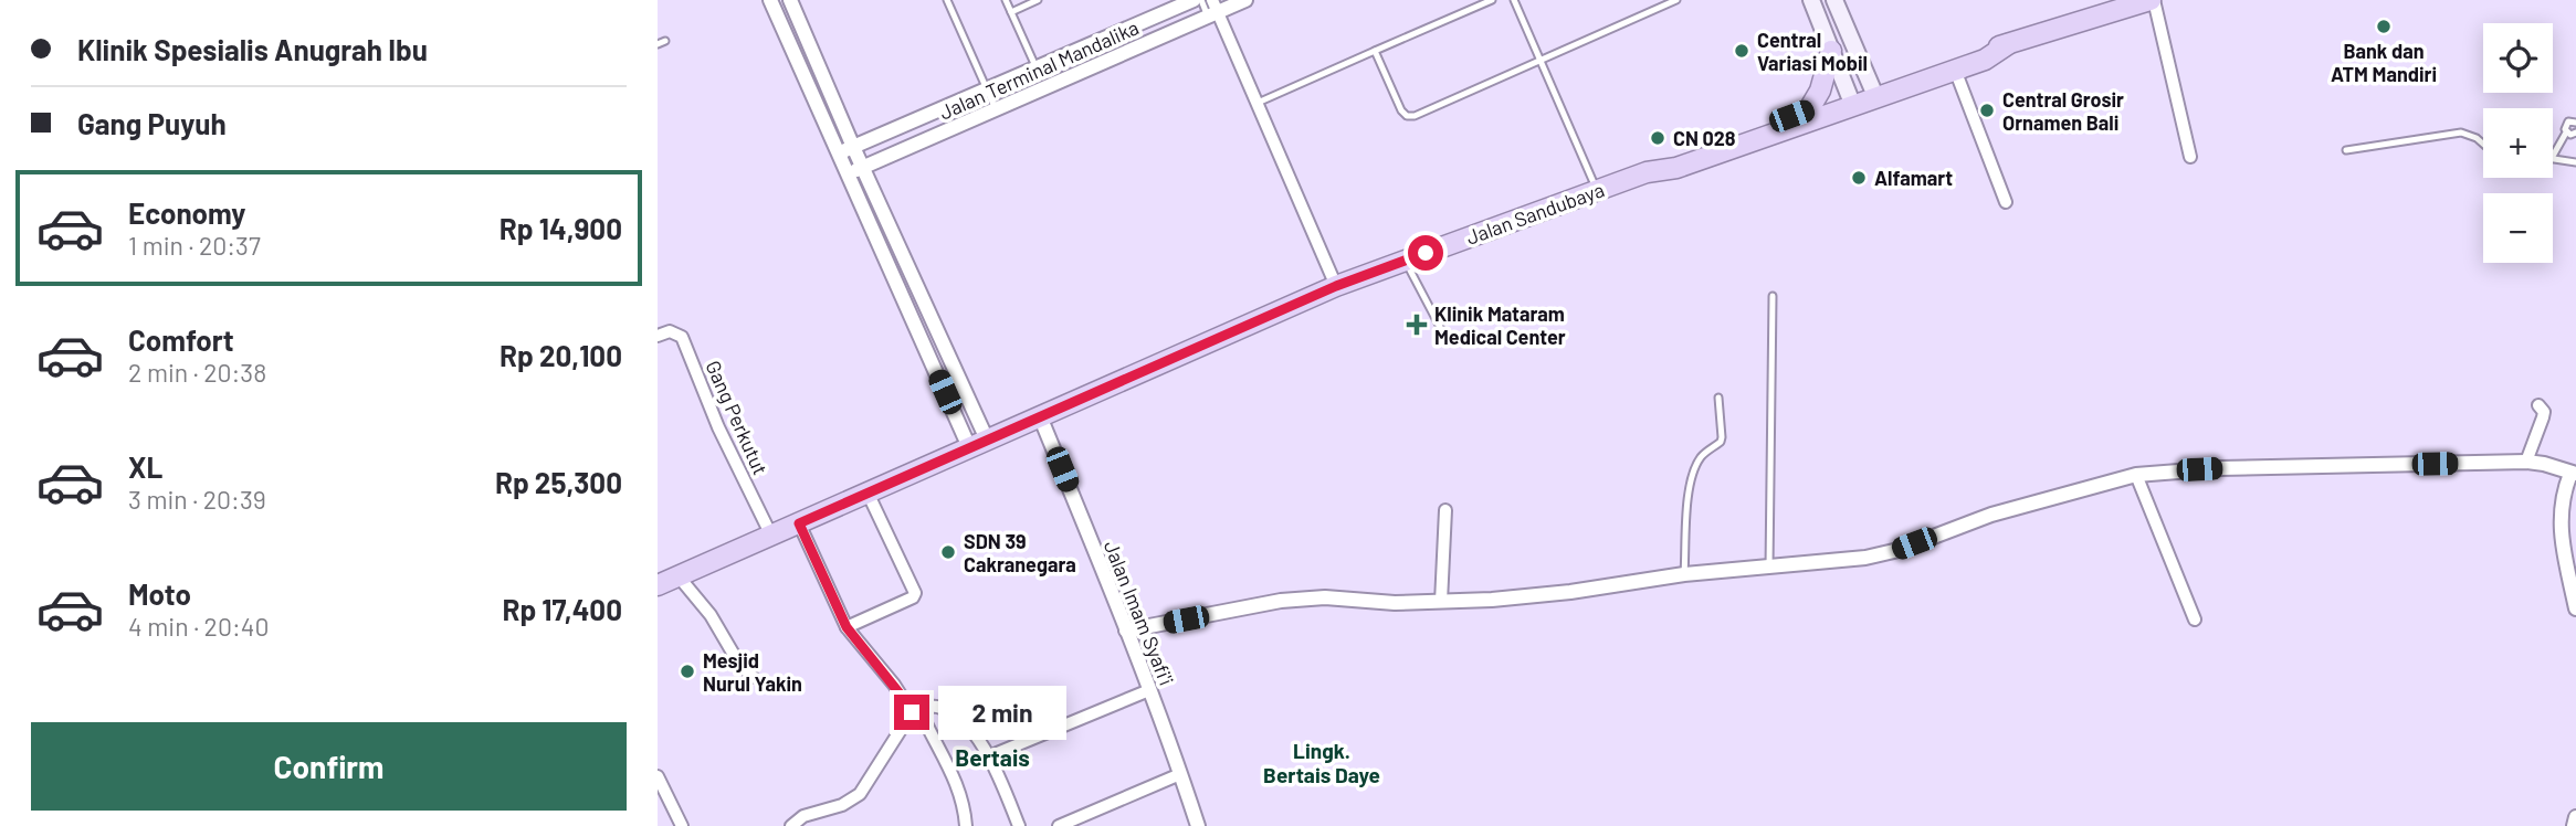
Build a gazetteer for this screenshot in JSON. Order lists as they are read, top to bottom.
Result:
{
  "streets": {
    "highway": ["Jalan Sandubaya"],
    "street": ["Jalan Terminal Mandalika", "Gang Perkutut", "Jalan Imam Syafi'i"]
  },
  "crossings": [
    ["Jalan Sandubaya", "Gang Perkutut"],
    ["Jalan Sandubaya", "Jalan Imam Syafi'i"]
  ],
  "districts": ["Lingk. Bertais Daye", "Bertais"],
  "places": {
    "other": [
      "Bank dan ATM Mandiri",
      "Central Variasi Mobil",
      "Central Grosir Ornamen Bali",
      "CN 028",
      "Alfamart",
      "SDN 39 Cakranegara",
      "Mesjid Nurul Yakin"
    ],
    "health": ["Klinik Mataram Medical Center"]
  },
  "page": {
    "banner": ["Klinik Spesialis Anugrah Ibu", "Gang Puyuh"],
    "map_buttons": ["+", "−"],
    "list": [
      {
        "name": "Economy",
        "note": "1 min · 20:37",
        "value": "Rp 14,900"
      },
      {
        "name": "Comfort",
        "note": "2 min · 20:38",
        "value": "Rp 20,100"
      },
      {
        "name": "XL",
        "note": "3 min · 20:39",
        "value": "Rp 25,300"
      },
      {
        "name": "Moto",
        "note": "4 min · 20:40",
        "value": "Rp 17,400"
      }
    ],
    "bubble": "2 min",
    "buttons": "Confirm"
  }
}
